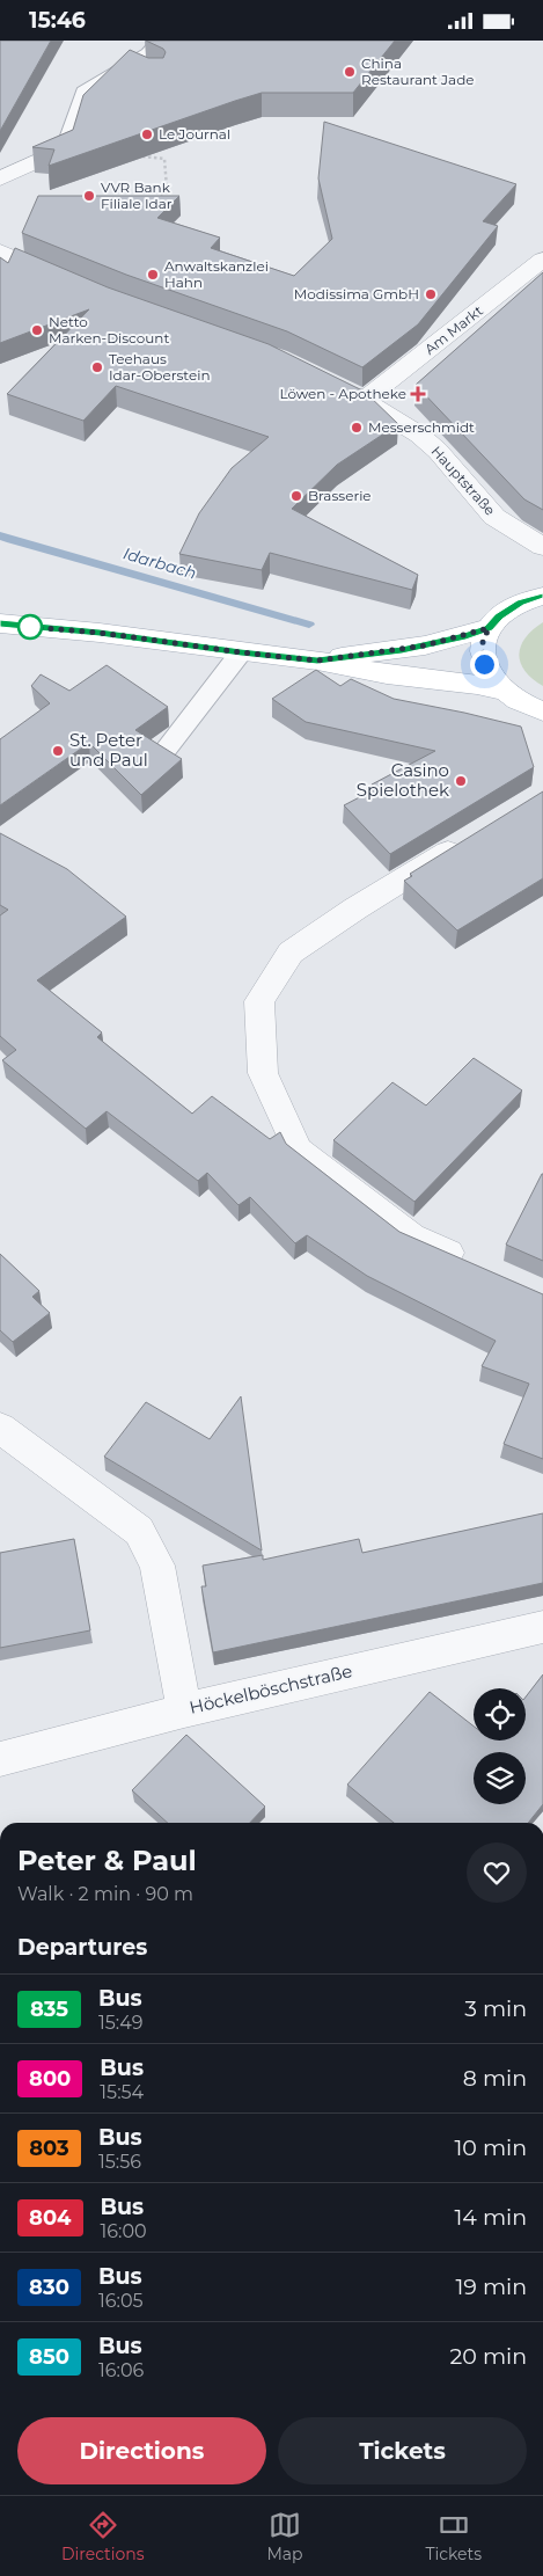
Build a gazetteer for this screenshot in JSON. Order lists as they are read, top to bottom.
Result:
{
  "streets": {
    "street": ["Am Markt", "Hauptstraße", "Höckelböschstraße"]
  },
  "crossings": [
    ["Am Markt", "Hauptstraße"]
  ],
  "water": ["Idarbach"],
  "places": {
    "other": [
      "China Restaurant Jade",
      "Le Journal",
      "VVR Bank Filiale Idar",
      "Anwaltskanzlei Hahn",
      "Modissima GmbH",
      "Netto Marken-Discount",
      "Teehaus Idar-Oberstein",
      "Messerschmidt",
      "Brasserie",
      "St. Peter und Paul",
      "Casino Spielothek"
    ],
    "health": ["Löwen - Apotheke"]
  },
  "lines": ["bus line 835"],
  "page": {
    "status": "15:46",
    "heading": [
      ["Peter & Paul", "Walk · 2 min · 90 m"],
      "Departures"
    ],
    "list": [
      {
        "mark": "835",
        "name": "Bus",
        "note": "15:49",
        "value": "3 min"
      },
      {
        "mark": "800",
        "name": "Bus",
        "note": "15:54",
        "value": "8 min"
      },
      {
        "mark": "803",
        "name": "Bus",
        "note": "15:56",
        "value": "10 min"
      },
      {
        "mark": "804",
        "name": "Bus",
        "note": "16:00",
        "value": "14 min"
      },
      {
        "mark": "830",
        "name": "Bus",
        "note": "16:05",
        "value": "19 min"
      },
      {
        "mark": "850",
        "name": "Bus",
        "note": "16:06",
        "value": "20 min"
      }
    ],
    "buttons": ["Directions", "Tickets"],
    "tabs": ["Directions", "Map", "Tickets"]
  }
}
